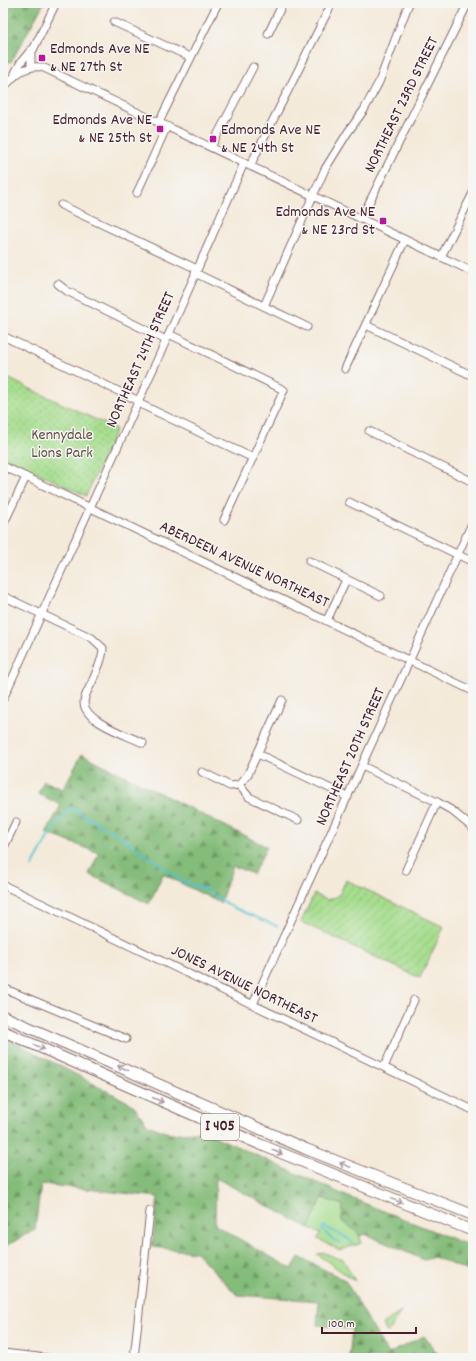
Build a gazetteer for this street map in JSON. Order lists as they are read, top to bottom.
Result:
{
  "streets": {
    "highway": ["I 405"],
    "street": [
      "NORTHEAST 23RD STREET",
      "NORTHEAST 24TH STREET",
      "ABERDEEN AVENUE NORTHEAST",
      "NORTHEAST 20TH STREET",
      "JONES AVENUE NORTHEAST"
    ]
  },
  "crossings": [
    ["NORTHEAST 24TH STREET", "ABERDEEN AVENUE NORTHEAST"],
    ["ABERDEEN AVENUE NORTHEAST", "NORTHEAST 20TH STREET"],
    ["NORTHEAST 20TH STREET", "JONES AVENUE NORTHEAST"]
  ],
  "parks": ["Kennydale Lions Park"],
  "places": {
    "transit": [
      "Edmonds Ave NE & NE 27th St",
      "Edmonds Ave NE & NE 25th St",
      "Edmonds Ave NE & NE 24th St",
      "Edmonds Ave NE & NE 23rd St"
    ]
  },
  "scale_bar": "100 m"
}
